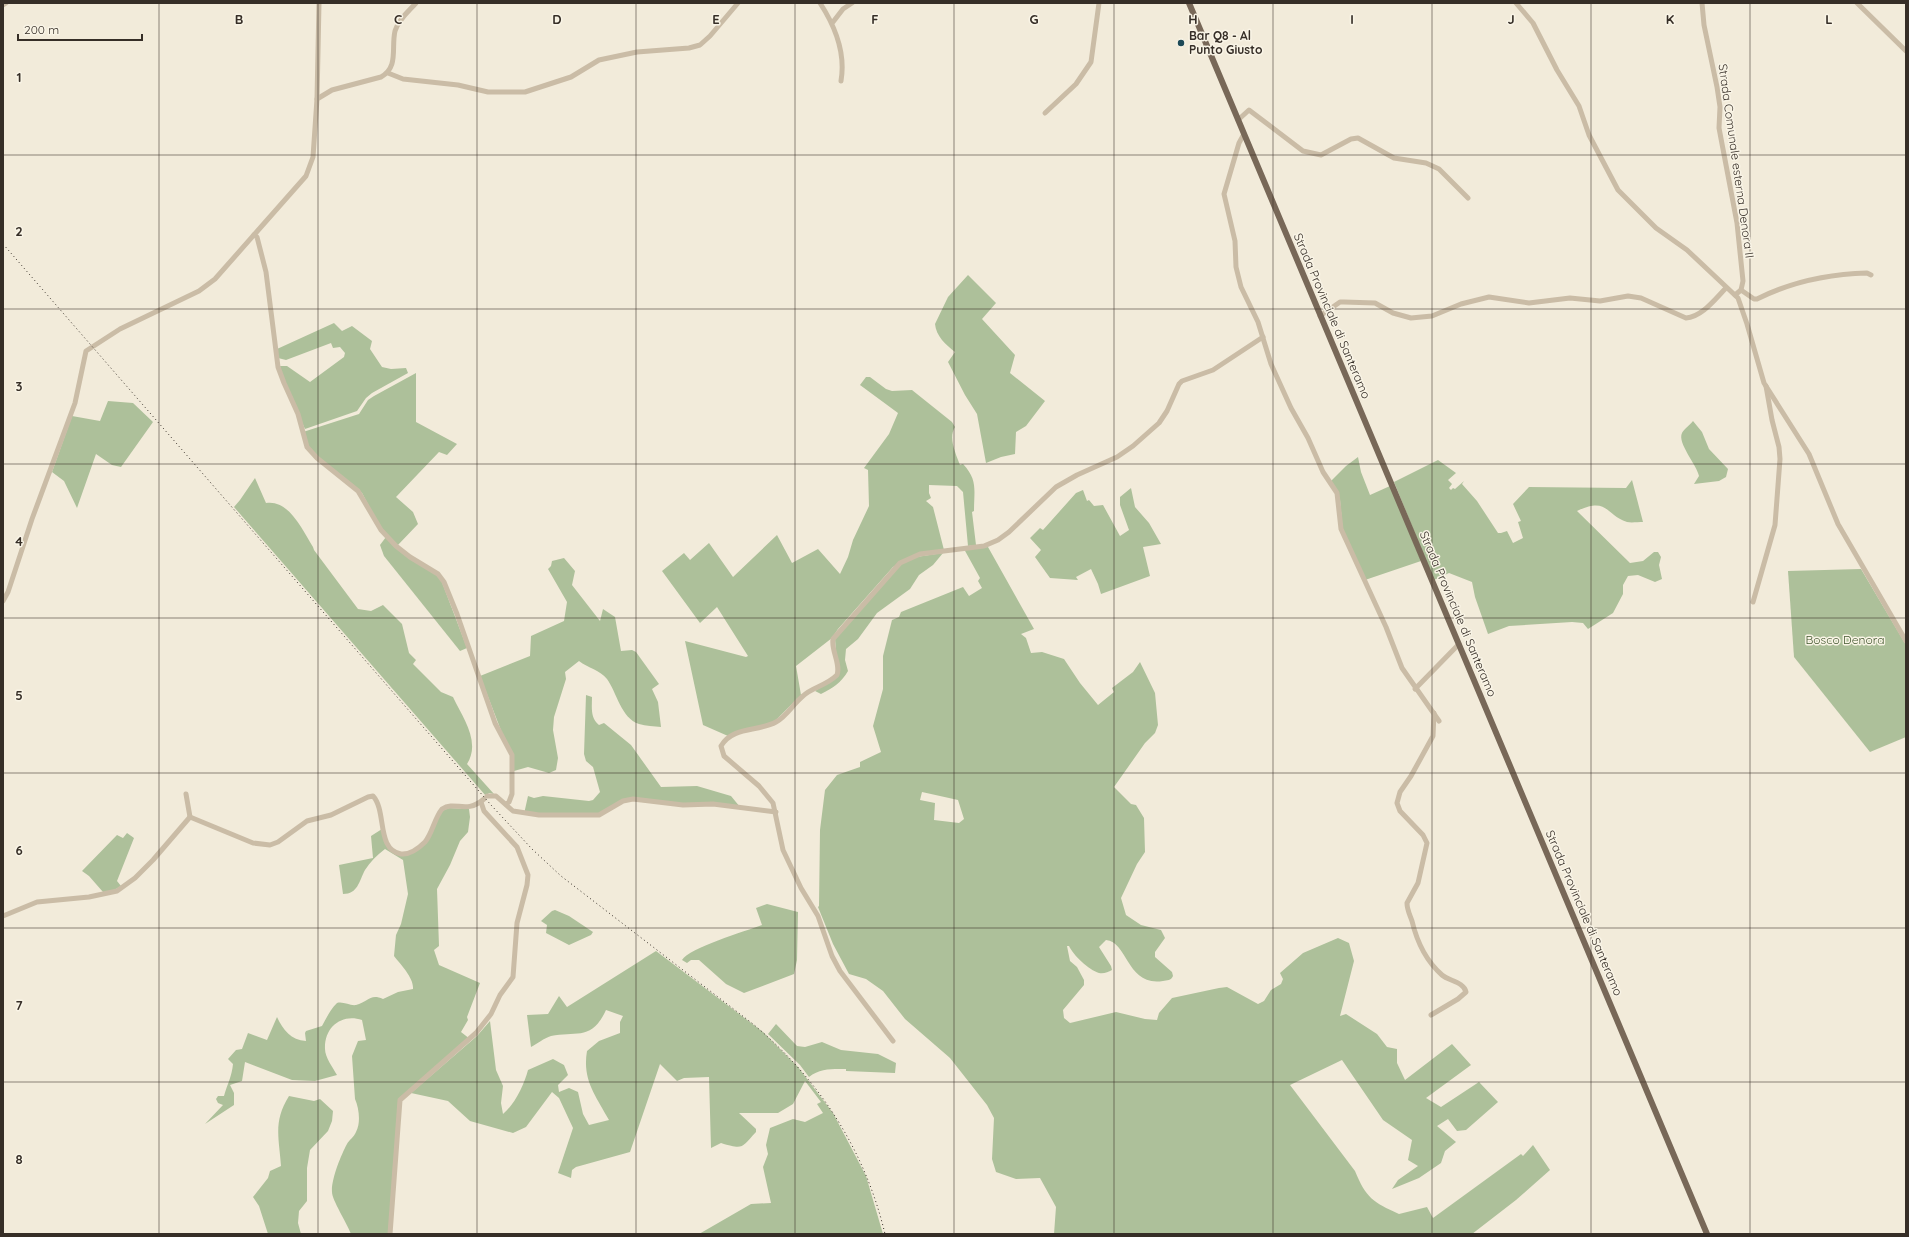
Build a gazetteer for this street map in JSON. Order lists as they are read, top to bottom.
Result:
{
  "streets": {
    "main road": ["Strada Provinciale di Santeramo"],
    "street": ["Strada Comunale esterna Denora II"]
  },
  "parks": ["Bosco Denora"],
  "places": ["Bar Q8 - Al Punto Giusto"],
  "scale_bar": "200 m",
  "grid": {
    "columns": [
      "B",
      "C",
      "D",
      "E",
      "F",
      "G",
      "H",
      "I",
      "J",
      "K",
      "L"
    ],
    "rows": [
      "1",
      "2",
      "3",
      "4",
      "5",
      "6",
      "7",
      "8"
    ]
  }
}
